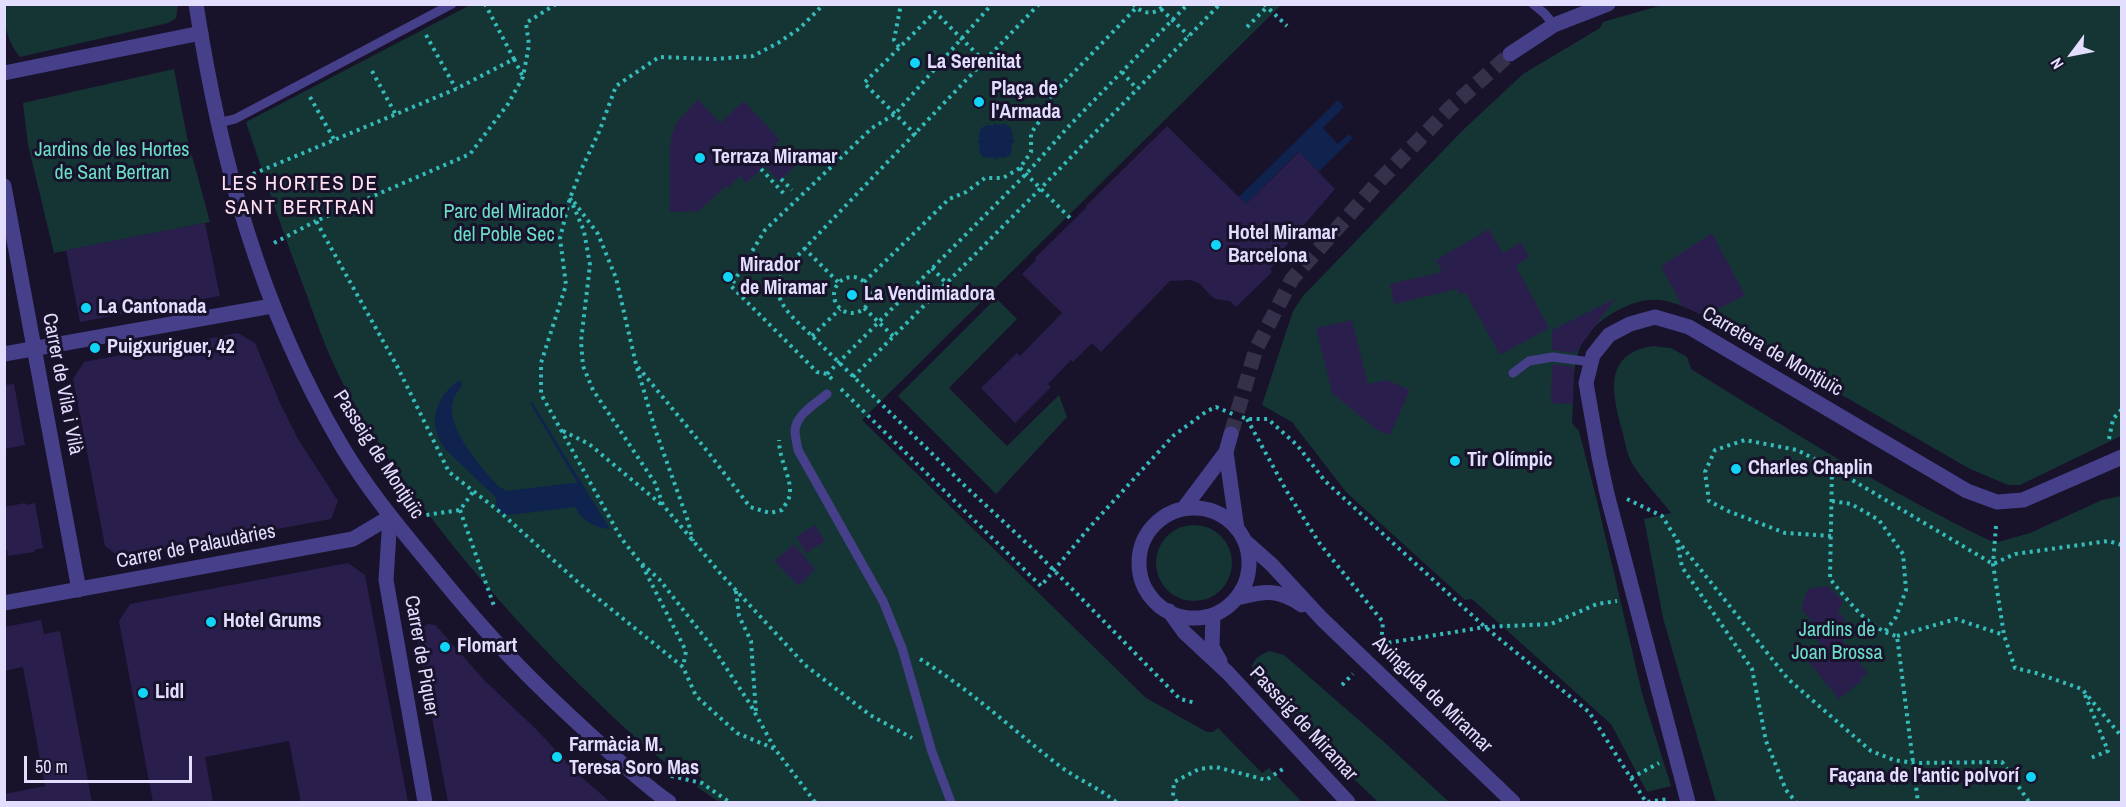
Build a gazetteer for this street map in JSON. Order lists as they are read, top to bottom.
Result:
{
  "streets": {
    "street": [
      "Carretera de Montjuïc",
      "Carrer de Vila i Vilà",
      "Passeig de Montjuïc",
      "Carrer de Palaudàries",
      "Carrer de Piquer",
      "Avinguda de Miramar",
      "Passeig de Miramar"
    ]
  },
  "crossings": [
    ["Carrer de Vila i Vilà", "Carrer de Palaudàries"],
    ["Passeig de Montjuïc", "Carrer de Palaudàries"],
    ["Passeig de Montjuïc", "Carrer de Piquer"],
    ["Carrer de Palaudàries", "Carrer de Piquer"],
    ["Avinguda de Miramar", "Passeig de Miramar"]
  ],
  "districts": ["LES HORTES DE SANT BERTRAN"],
  "parks": ["Jardins de les Hortes de Sant Bertran", "Parc del Mirador del Poble Sec", "Jardins de Joan Brossa"],
  "places": [
    "La Serenitat",
    "Plaça de l'Armada",
    "Terraza Miramar",
    "Hotel Miramar Barcelona",
    "Mirador de Miramar",
    "La Vendimiadora",
    "La Cantonada",
    "Puigxuriguer, 42",
    "Tir Olímpic",
    "Charles Chaplin",
    "Hotel Grums",
    "Flomart",
    "Lidl",
    "Farmàcia M. Teresa Soro Mas",
    "Façana de l'antic polvorí"
  ],
  "scale_bar": "50 m",
  "north": "bottom left"
}
